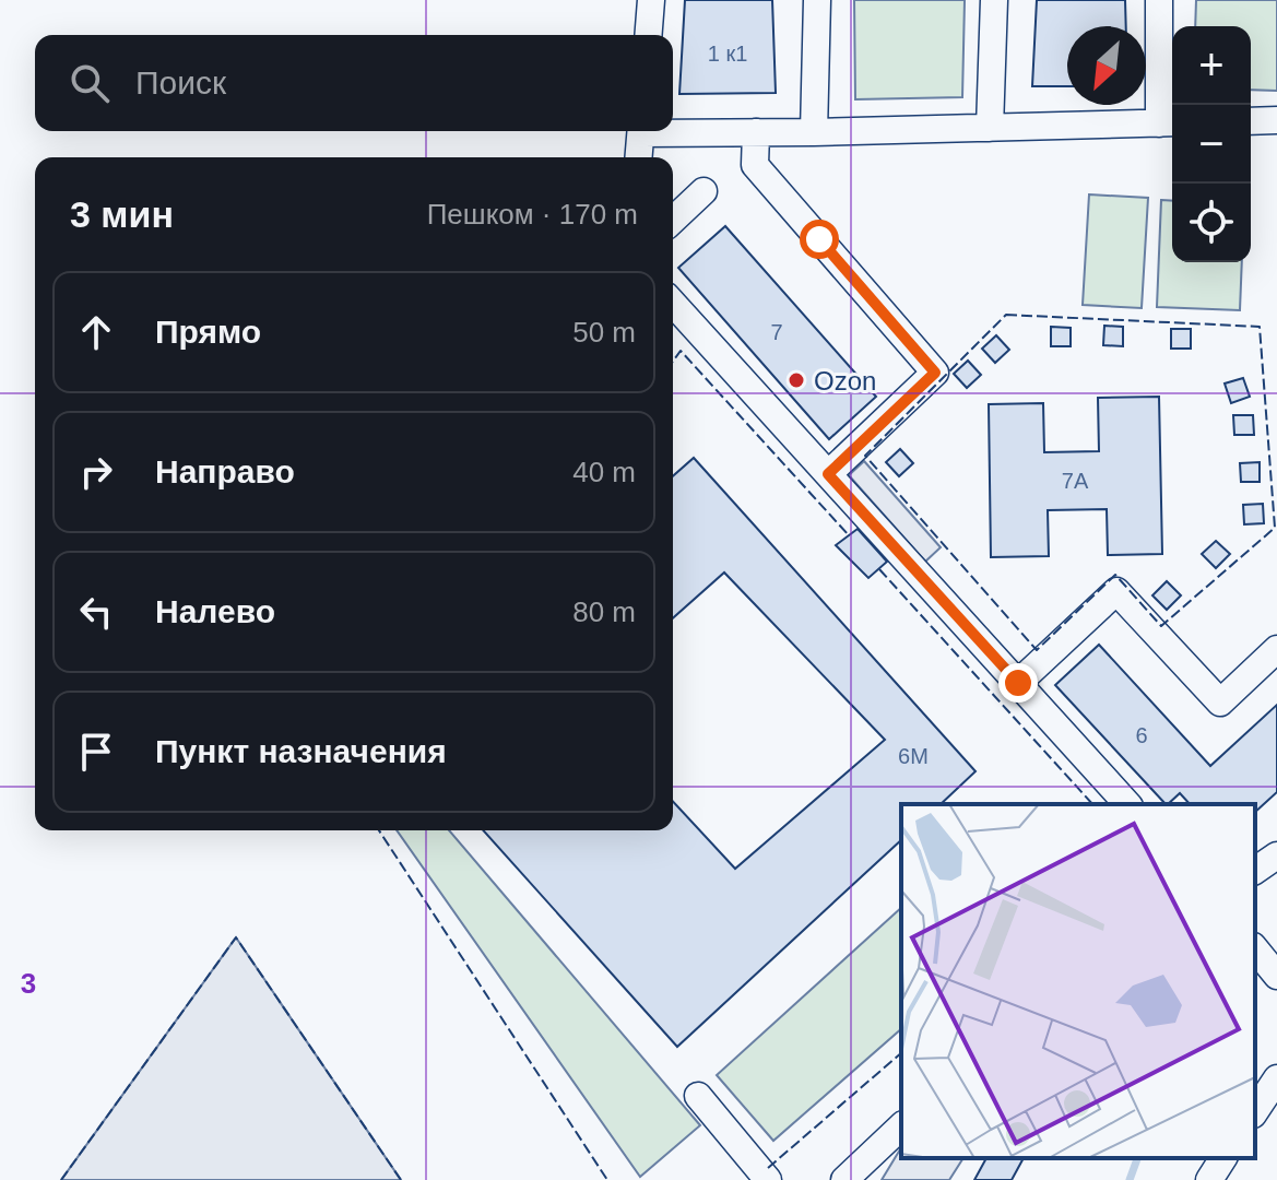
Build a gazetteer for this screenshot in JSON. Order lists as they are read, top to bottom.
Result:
{
  "places": ["Ozon"],
  "house_numbers": [
    "1 к1",
    "7",
    "7А",
    "6",
    "6М"
  ],
  "north": "bottom left",
  "page": {
    "map_buttons": ["+", "−"],
    "search": "Поиск",
    "heading": ["3 мин", "Пешком · 170 m"],
    "list": [
      ["Прямо", "50 m"],
      ["Направо", "40 m"],
      ["Налево", "80 m"],
      "Пункт назначения"
    ]
  },
  "grid": {
    "rows": ["3"]
  }
}
